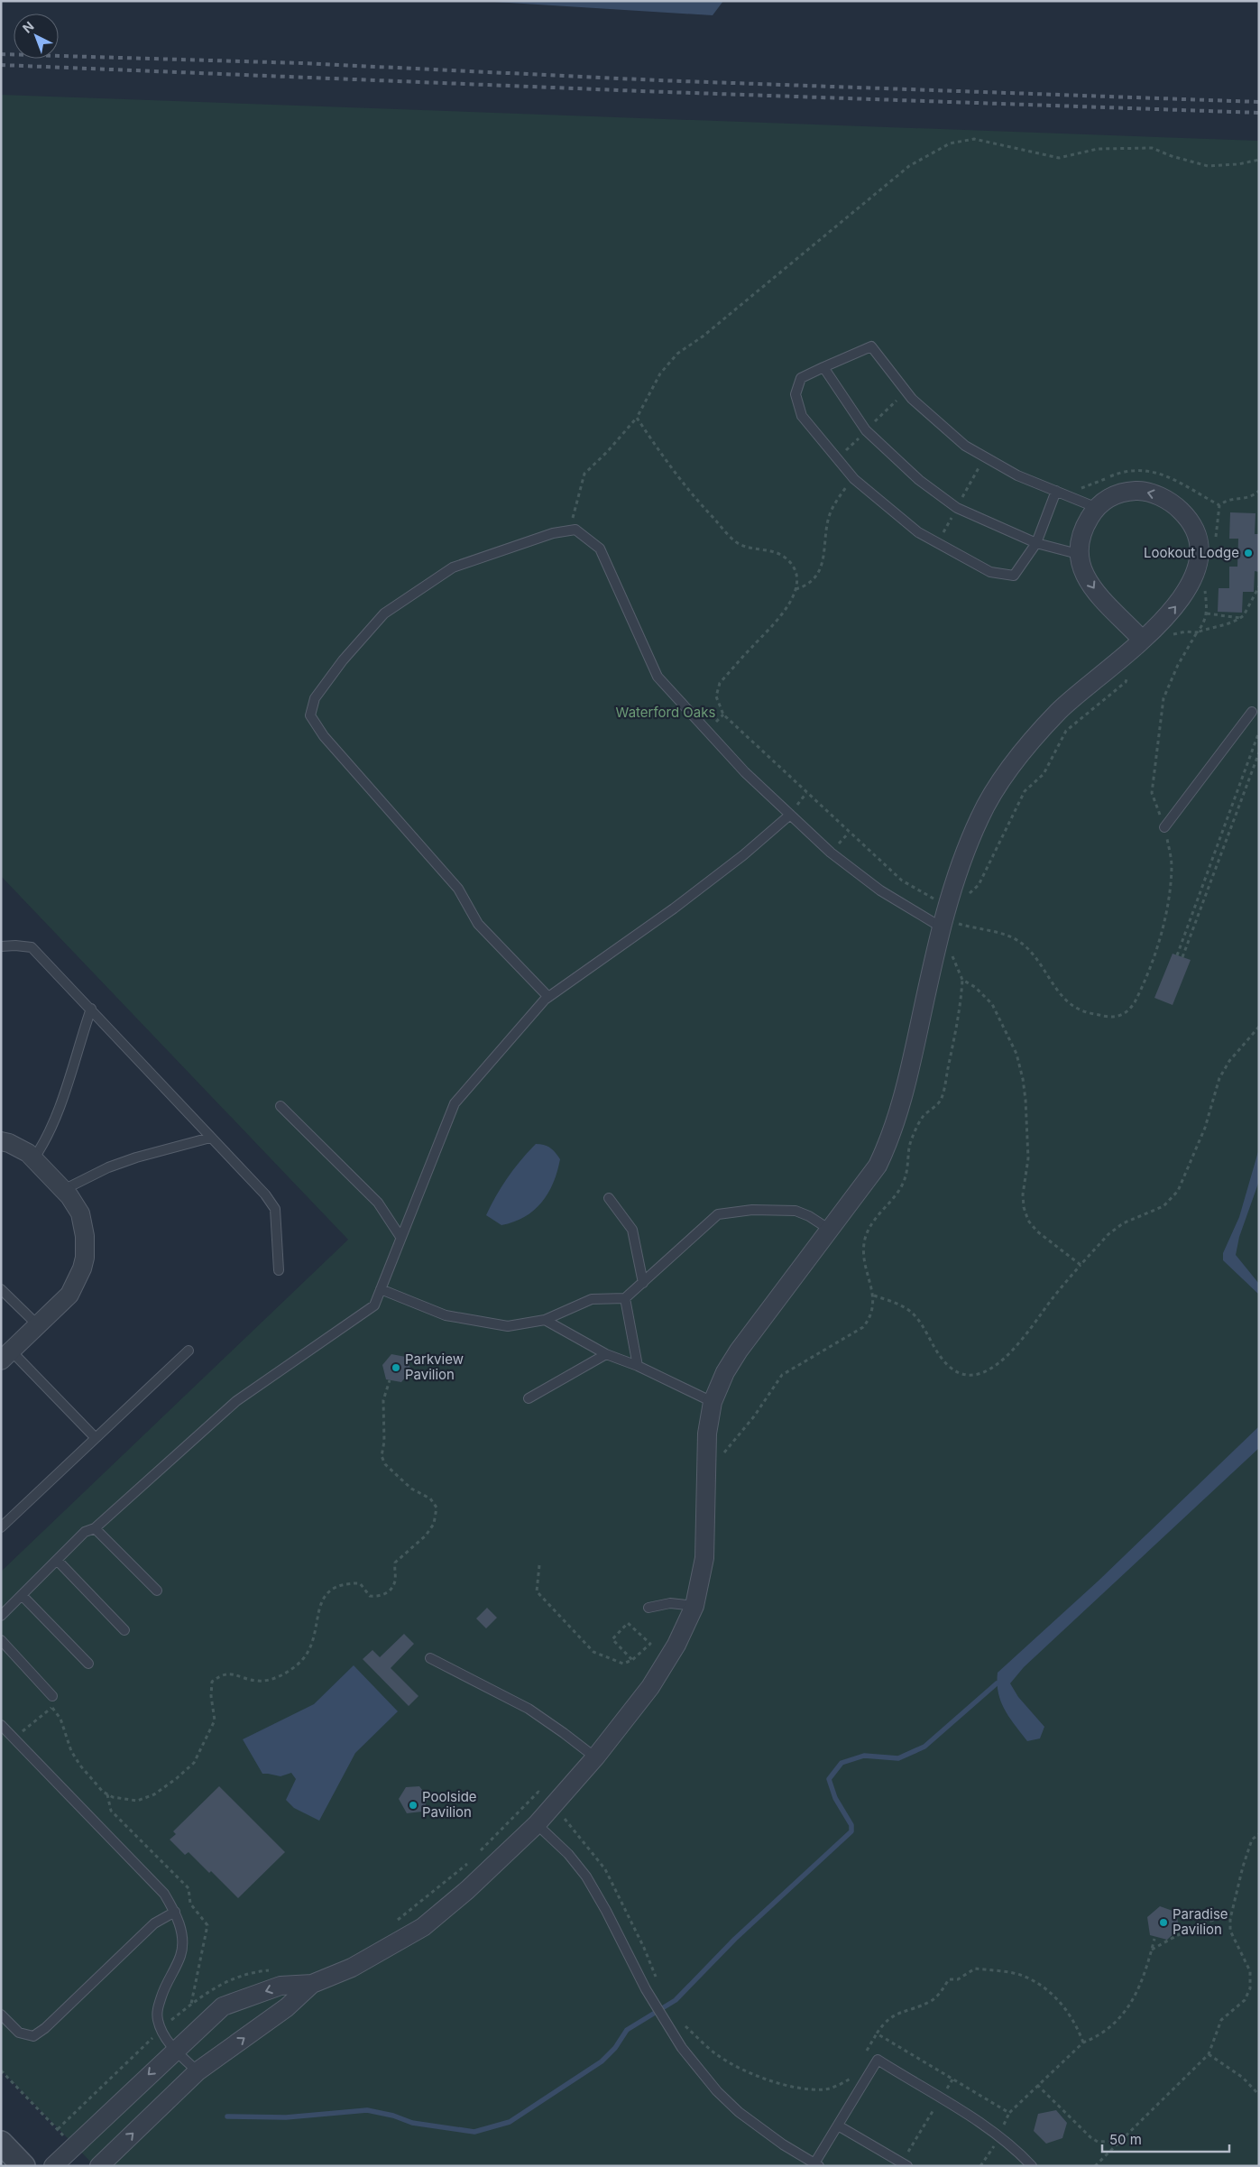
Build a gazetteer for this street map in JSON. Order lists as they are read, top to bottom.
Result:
{
  "parks": ["Waterford Oaks"],
  "places": [
    "Lookout Lodge",
    "Parkview Pavilion",
    "Poolside Pavilion",
    "Paradise Pavilion"
  ],
  "scale_bar": "50 m",
  "north": "top left"
}
